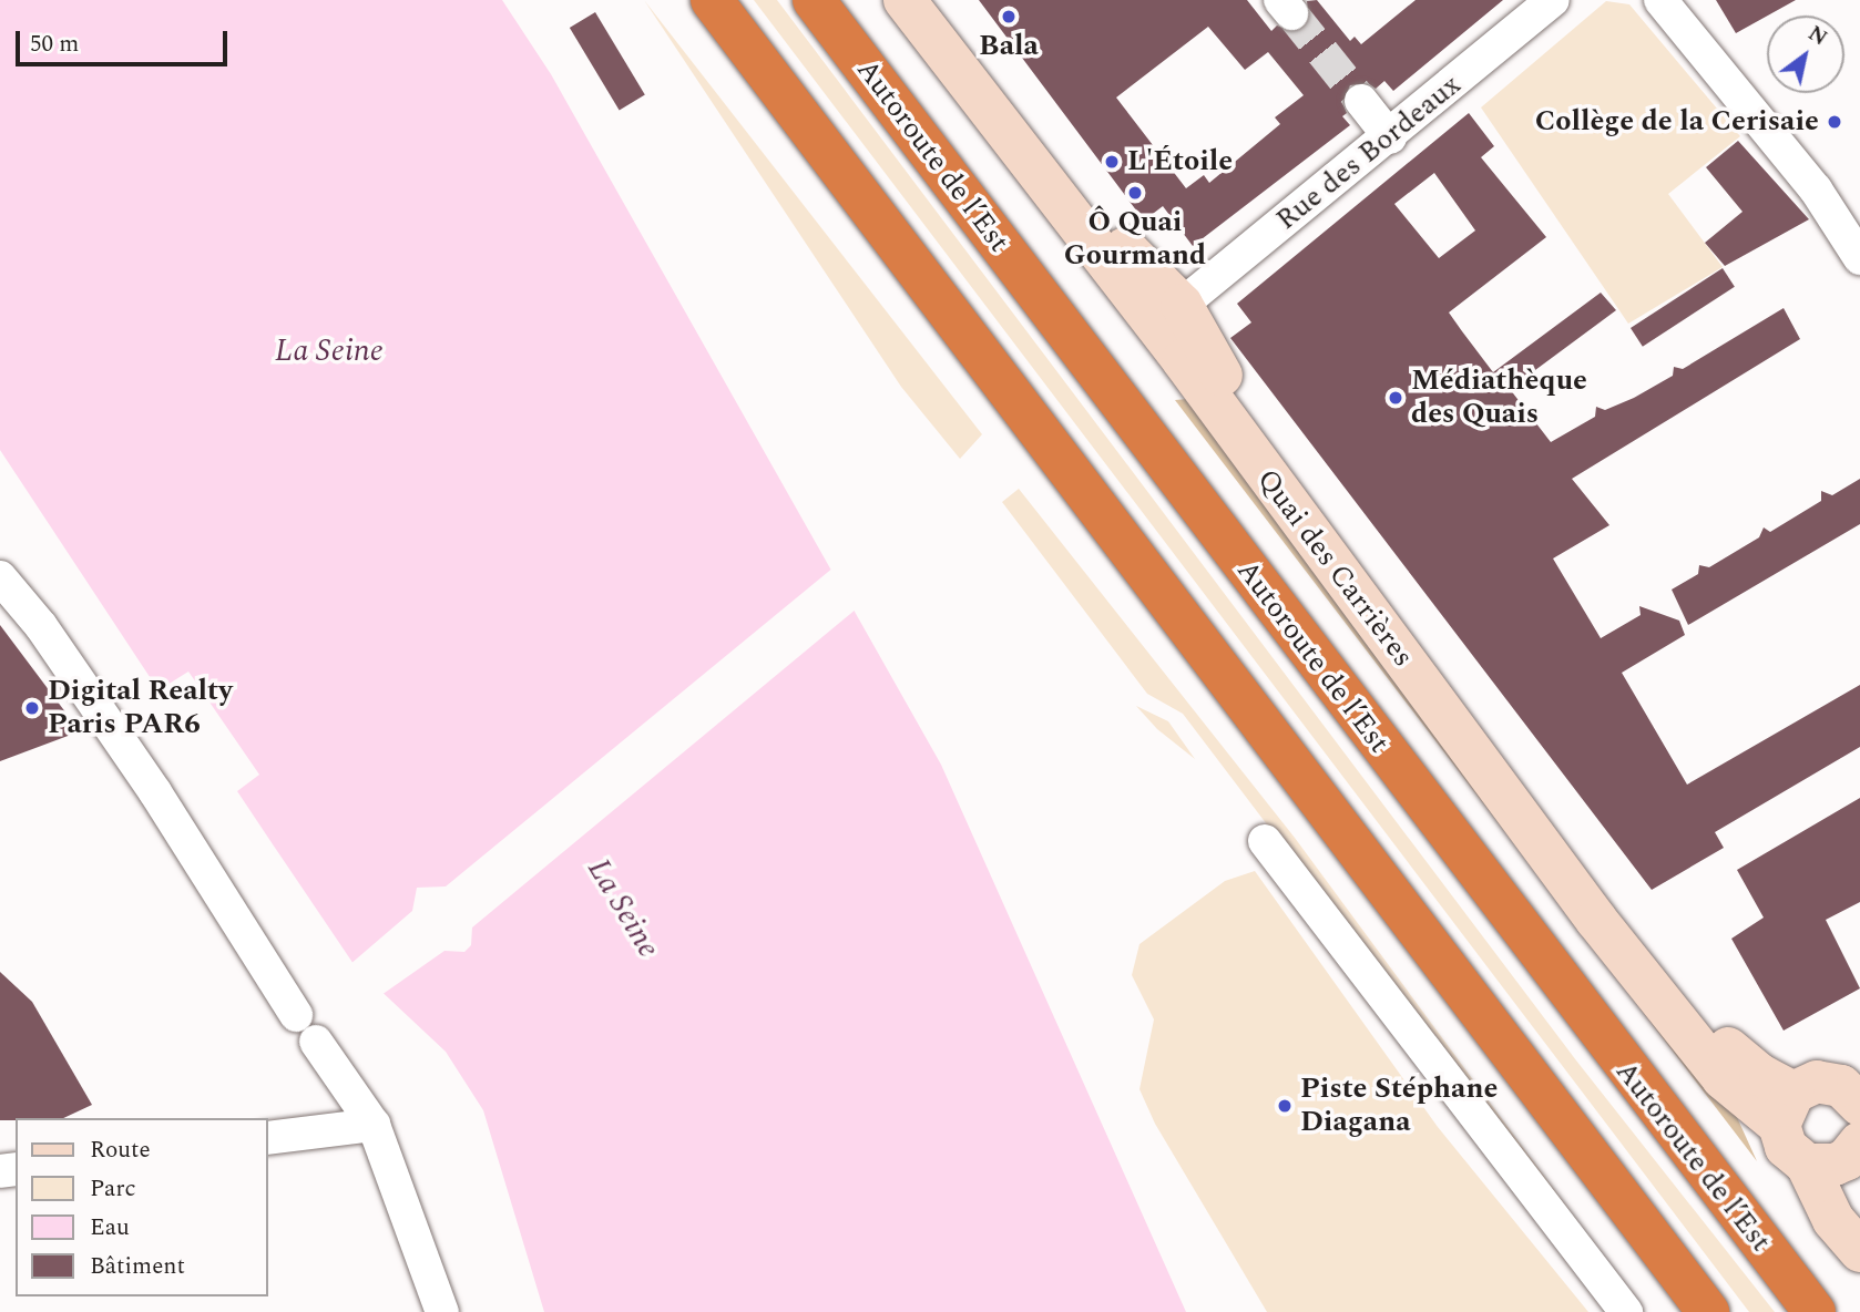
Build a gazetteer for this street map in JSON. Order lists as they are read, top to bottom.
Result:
{
  "streets": {
    "highway": ["Autoroute de l’Est"],
    "main road": ["Quai des Carrières"],
    "street": ["Rue des Bordeaux"]
  },
  "crossings": [
    ["Rue des Bordeaux", "Quai des Carrières"]
  ],
  "water": ["La Seine"],
  "places": [
    "Bala",
    "Collège de la Cerisaie",
    "L'Étoile",
    "Ô Quai Gourmand",
    "Médiathèque des Quais",
    "Digital Realty Paris PAR6",
    "Piste Stéphane Diagana"
  ],
  "legend": [
    "Route",
    "Parc",
    "Eau",
    "Bâtiment"
  ],
  "scale_bar": "50 m",
  "north": "top right"
}
